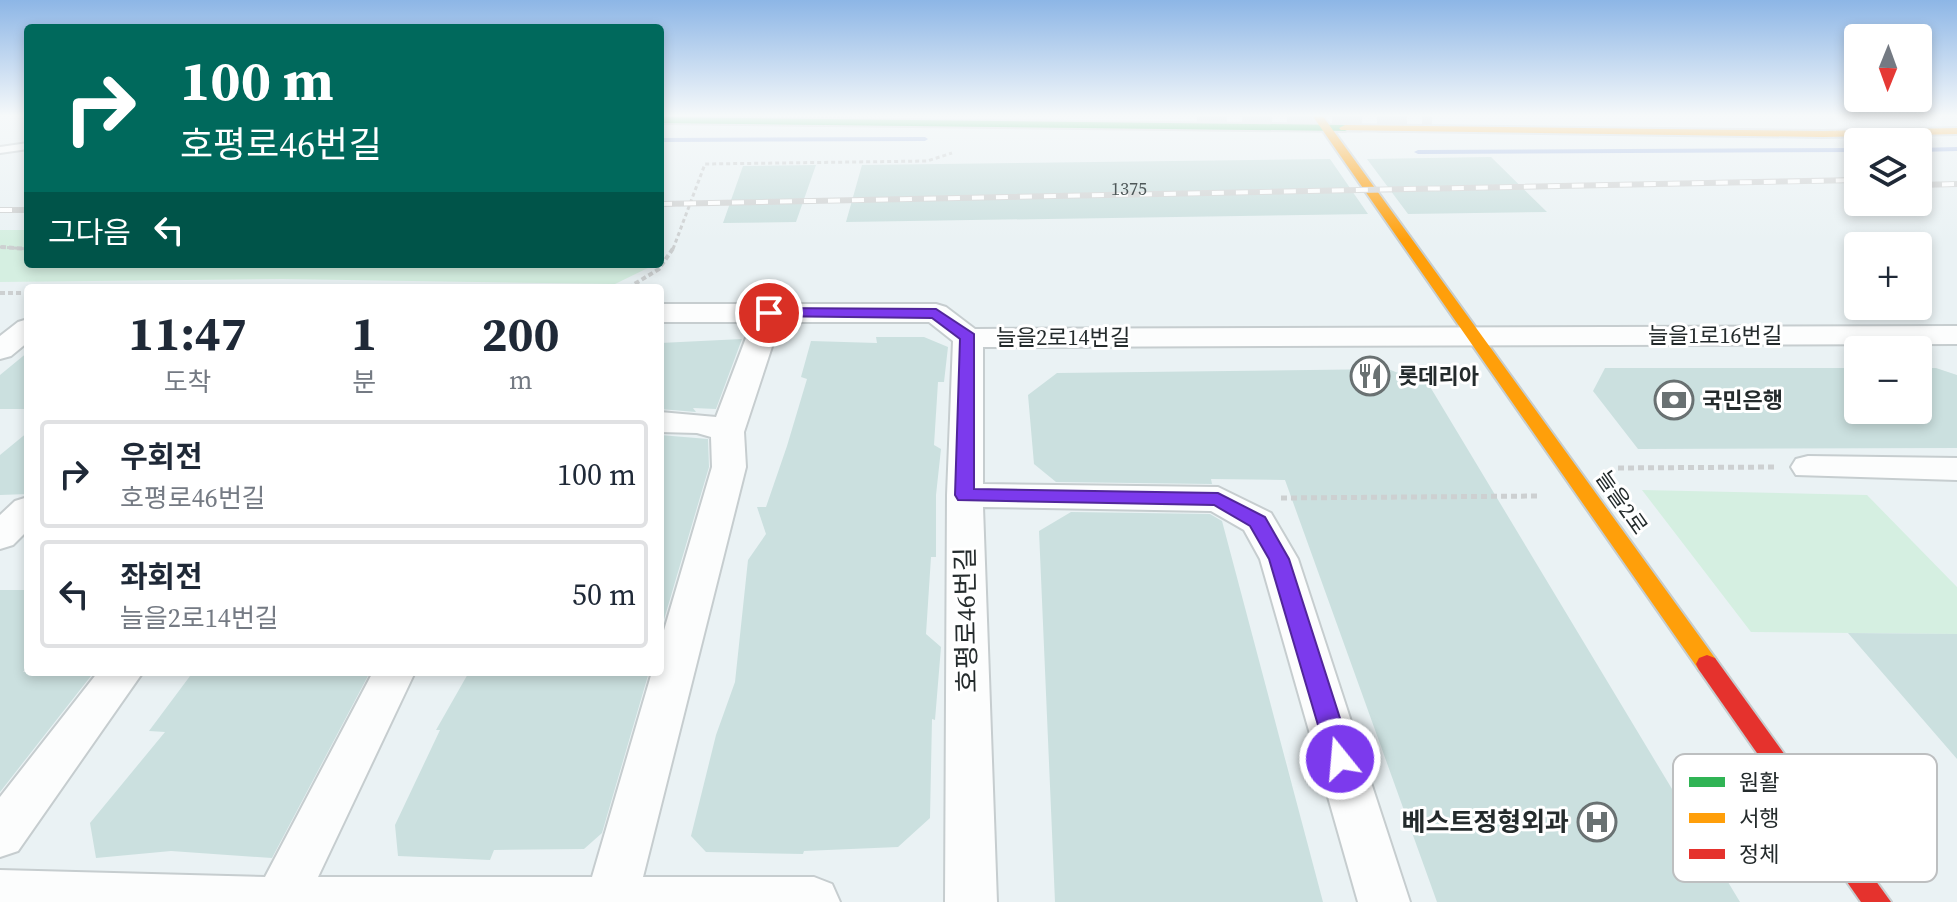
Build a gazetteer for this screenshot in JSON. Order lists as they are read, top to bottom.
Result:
{
  "streets": {
    "street": [
      "늘을1로16번길",
      "늘을2로14번길",
      "늘을2로",
      "호평로46번길"
    ]
  },
  "crossings": [
    ["늘을1로16번길", "늘을2로14번길"],
    ["늘을1로16번길", "늘을2로"],
    ["늘을2로14번길", "늘을2로"],
    ["늘을2로14번길", "호평로46번길"]
  ],
  "places": {
    "restaurant": ["롯데리아"],
    "bank": ["국민은행"],
    "hospital": ["베스트정형외과"]
  },
  "house_numbers": ["1375"],
  "legend": ["원활", "서행", "정체"],
  "north": "bottom",
  "page": {
    "map_buttons": ["+", "−"],
    "turn": ["100 m", "호평로46번길"],
    "then": "그다음",
    "eta": [
      "11:47",
      "도착",
      "1",
      "분",
      "200",
      "m"
    ],
    "list": [
      {
        "name": "우회전",
        "note": "호평로46번길",
        "value": "100 m"
      },
      {
        "name": "좌회전",
        "note": "늘을2로14번길",
        "value": "50 m"
      }
    ]
  }
}
